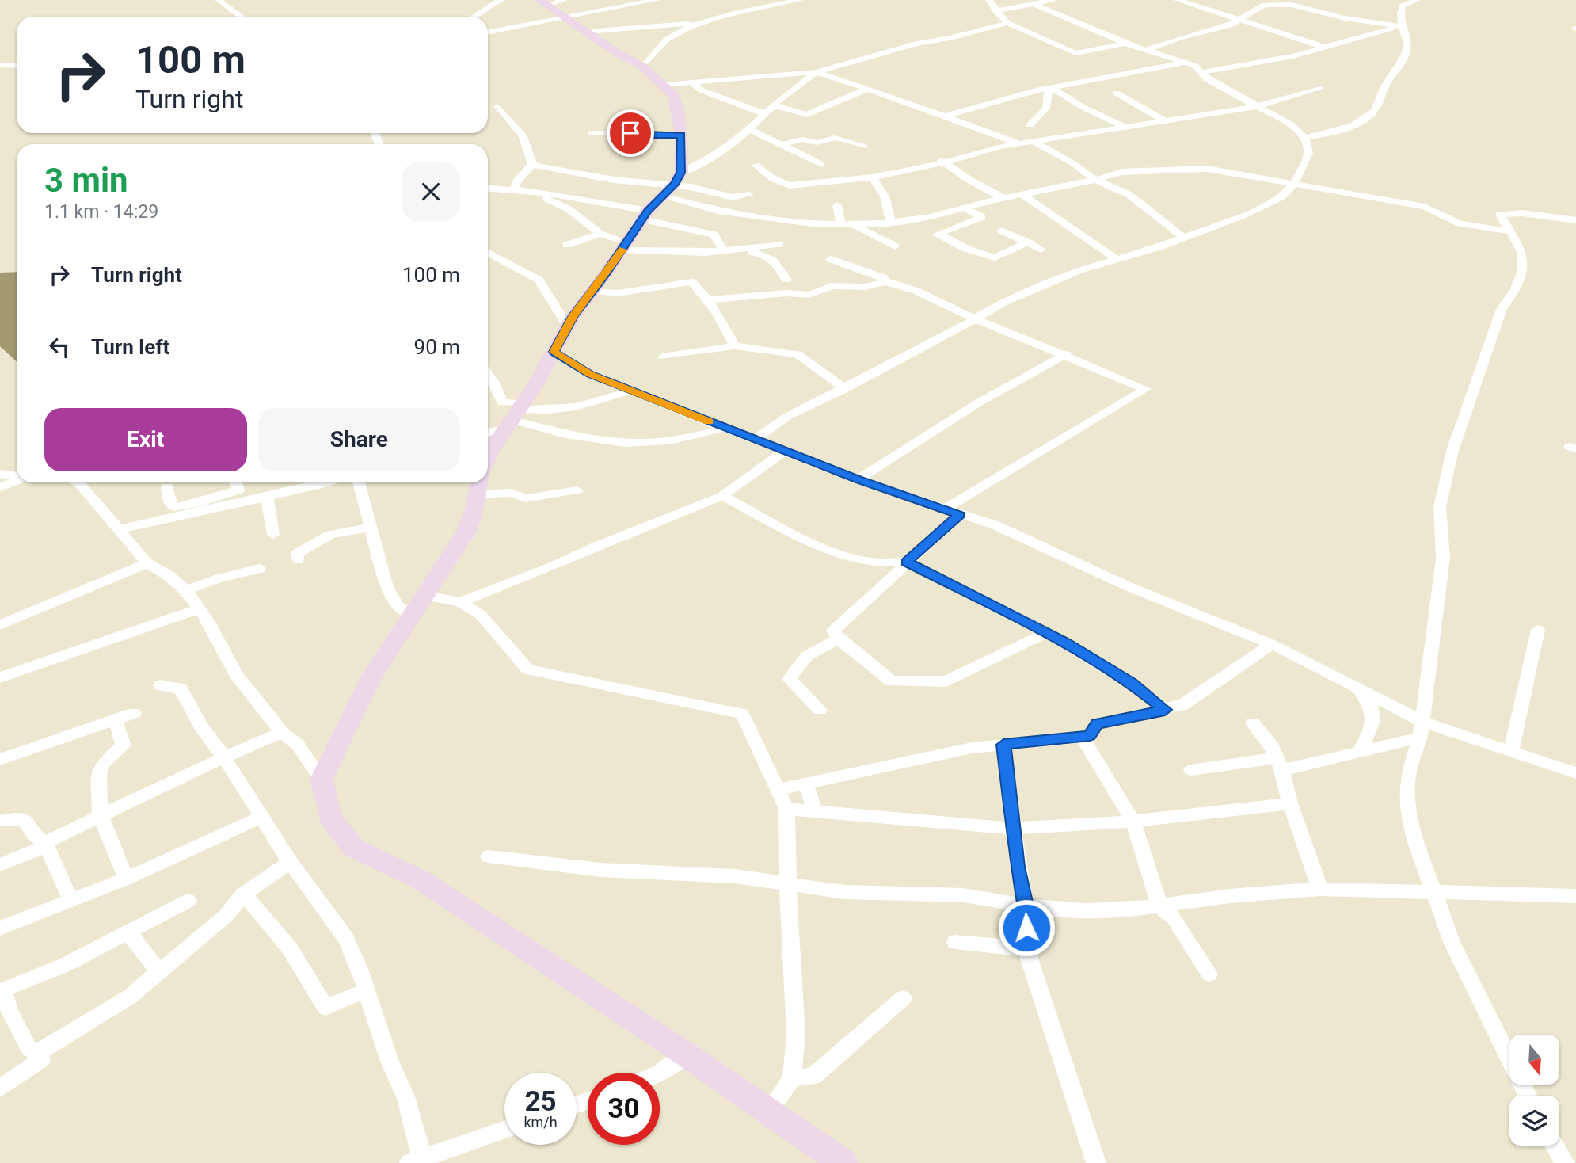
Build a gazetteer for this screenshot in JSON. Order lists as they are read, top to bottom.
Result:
{
  "north": "bottom",
  "page": {
    "turn": ["100 m", "Turn right"],
    "heading": ["3 min", "1.1 km · 14:29"],
    "list": [
      {
        "name": "Turn right",
        "value": "100 m"
      },
      {
        "name": "Turn left",
        "value": "90 m"
      }
    ],
    "buttons": ["Exit", "Share"],
    "speed": "25 km/h",
    "limit": "30"
  }
}
